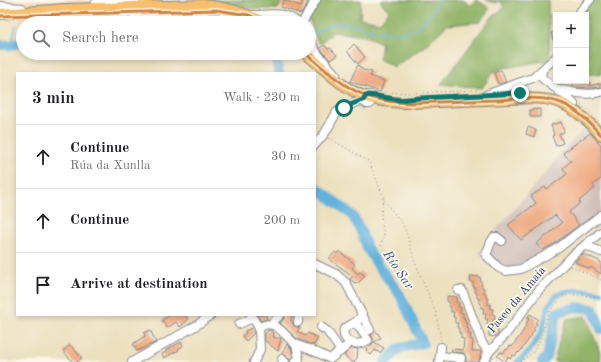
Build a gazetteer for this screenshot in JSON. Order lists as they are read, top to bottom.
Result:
{
  "streets": {
    "street": ["Paseo da Amaía"]
  },
  "water": ["Río Sar"],
  "page": {
    "map_buttons": ["+", "−"],
    "search": "Search here",
    "heading": ["3 min", "Walk · 230 m"],
    "list": [
      ["Continue", "Rúa da Xunlla", "30 m"],
      ["Continue", "200 m"],
      "Arrive at destination"
    ]
  }
}
